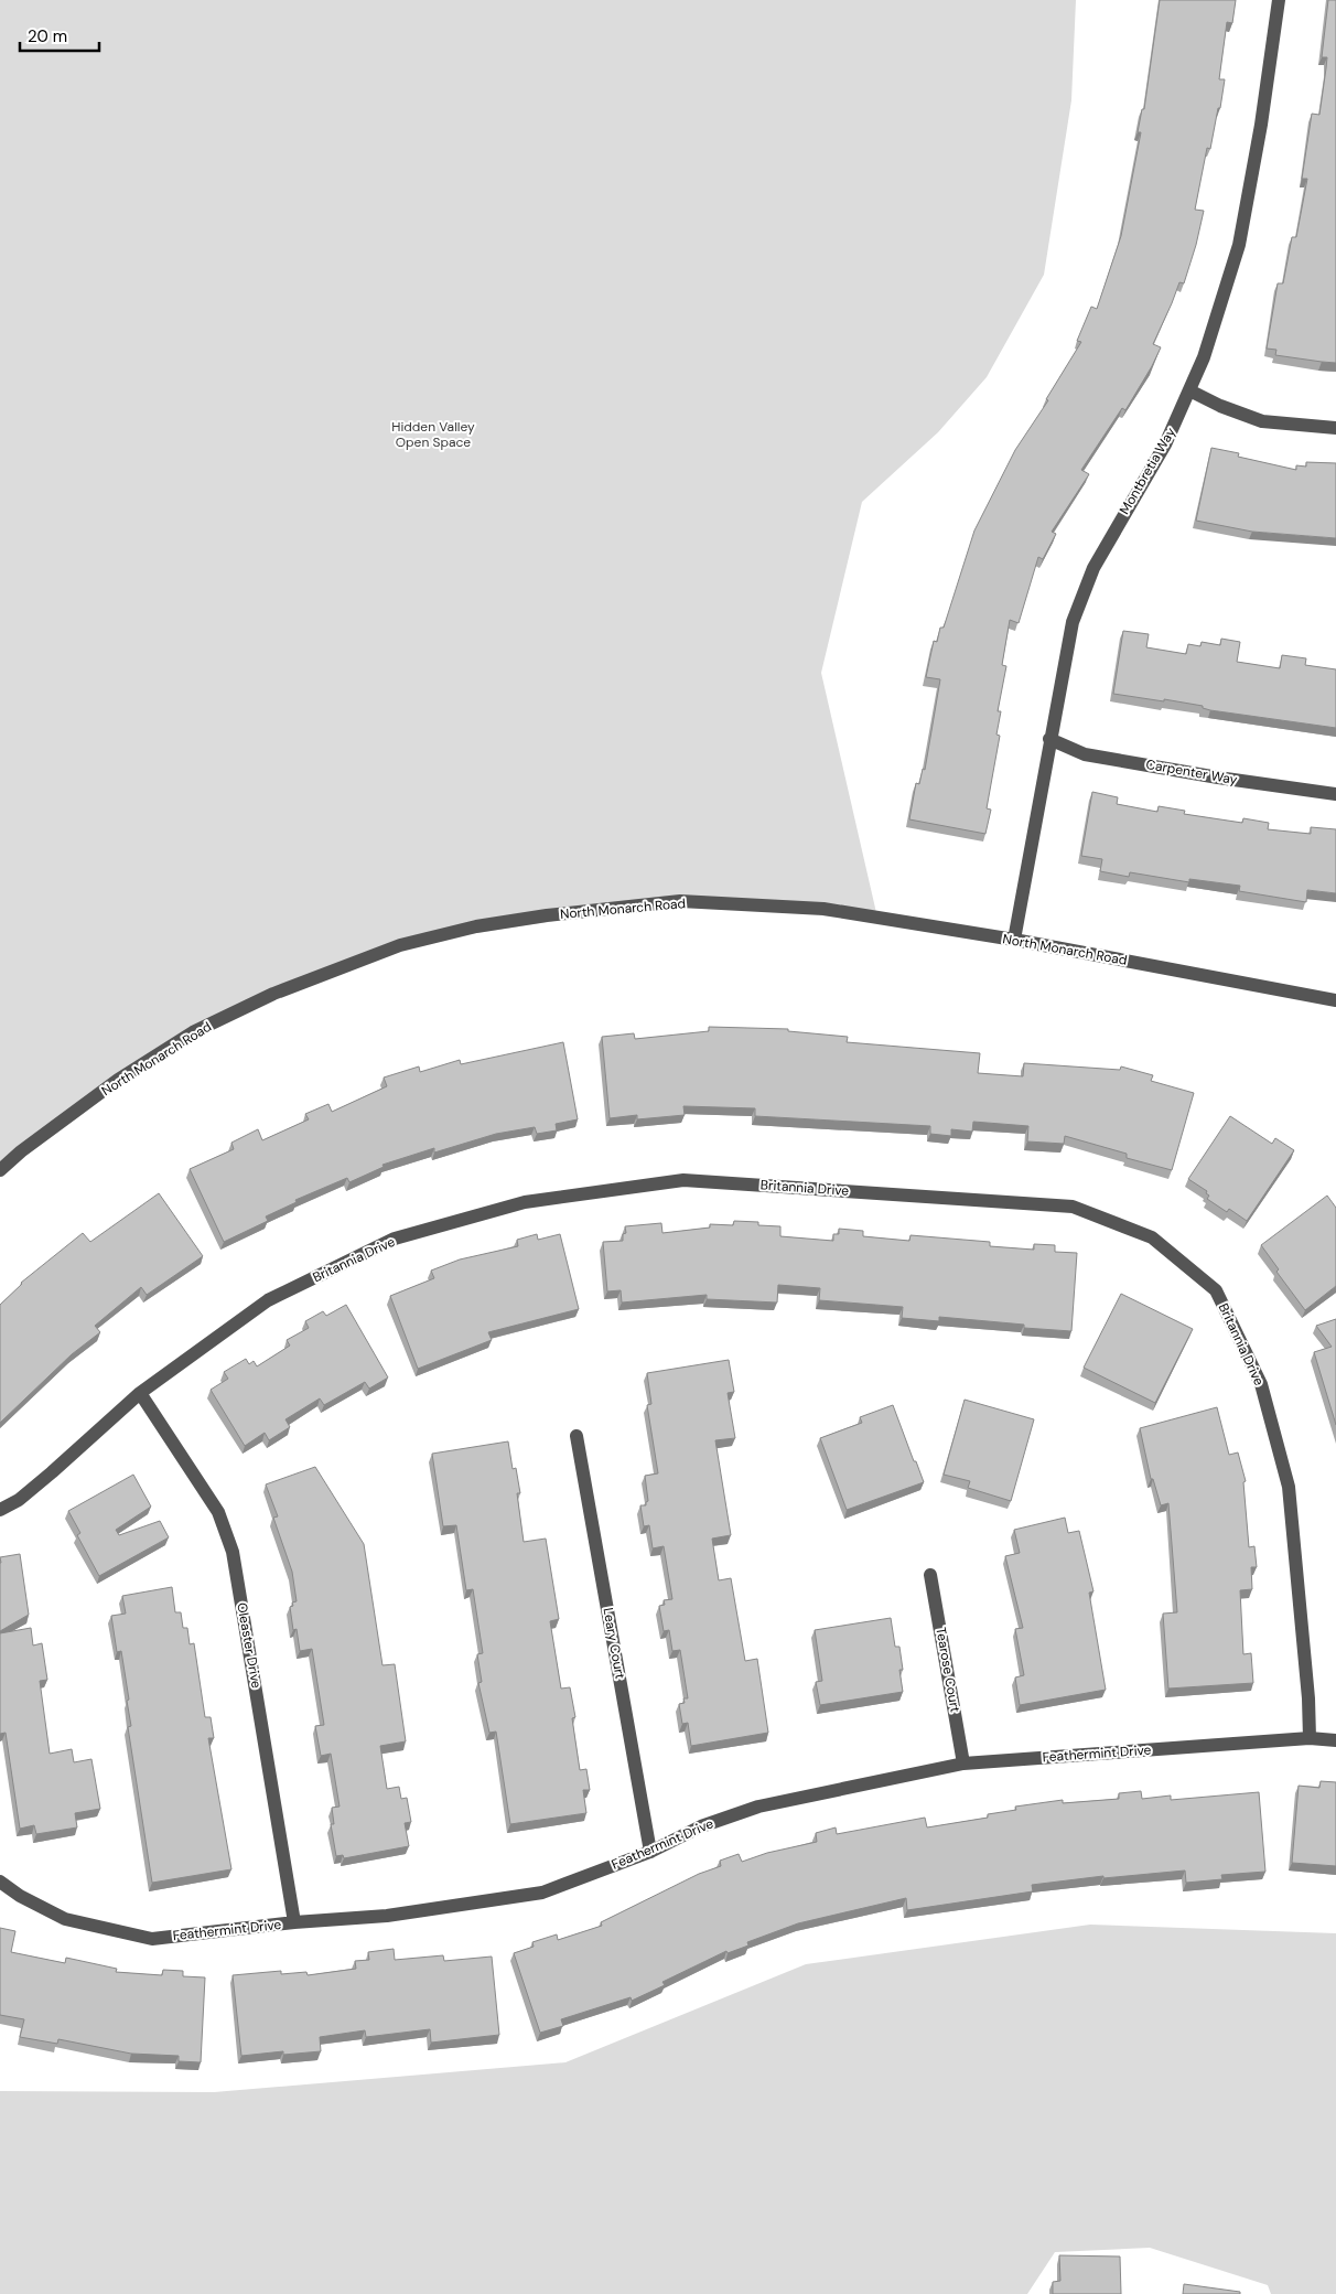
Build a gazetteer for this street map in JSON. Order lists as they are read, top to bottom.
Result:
{
  "streets": {
    "street": [
      "Montbretia Way",
      "Carpenter Way",
      "North Monarch Road",
      "Britannia Drive",
      "Leary Court",
      "Oleaster Drive",
      "Tearose Court",
      "Feathermint Drive"
    ]
  },
  "crossings": [
    ["Montbretia Way", "Carpenter Way"],
    ["Montbretia Way", "North Monarch Road"],
    ["Britannia Drive", "Oleaster Drive"],
    ["Britannia Drive", "Feathermint Drive"],
    ["Leary Court", "Feathermint Drive"],
    ["Oleaster Drive", "Feathermint Drive"],
    ["Tearose Court", "Feathermint Drive"]
  ],
  "parks": ["Hidden Valley Open Space"],
  "scale_bar": "20 m"
}
